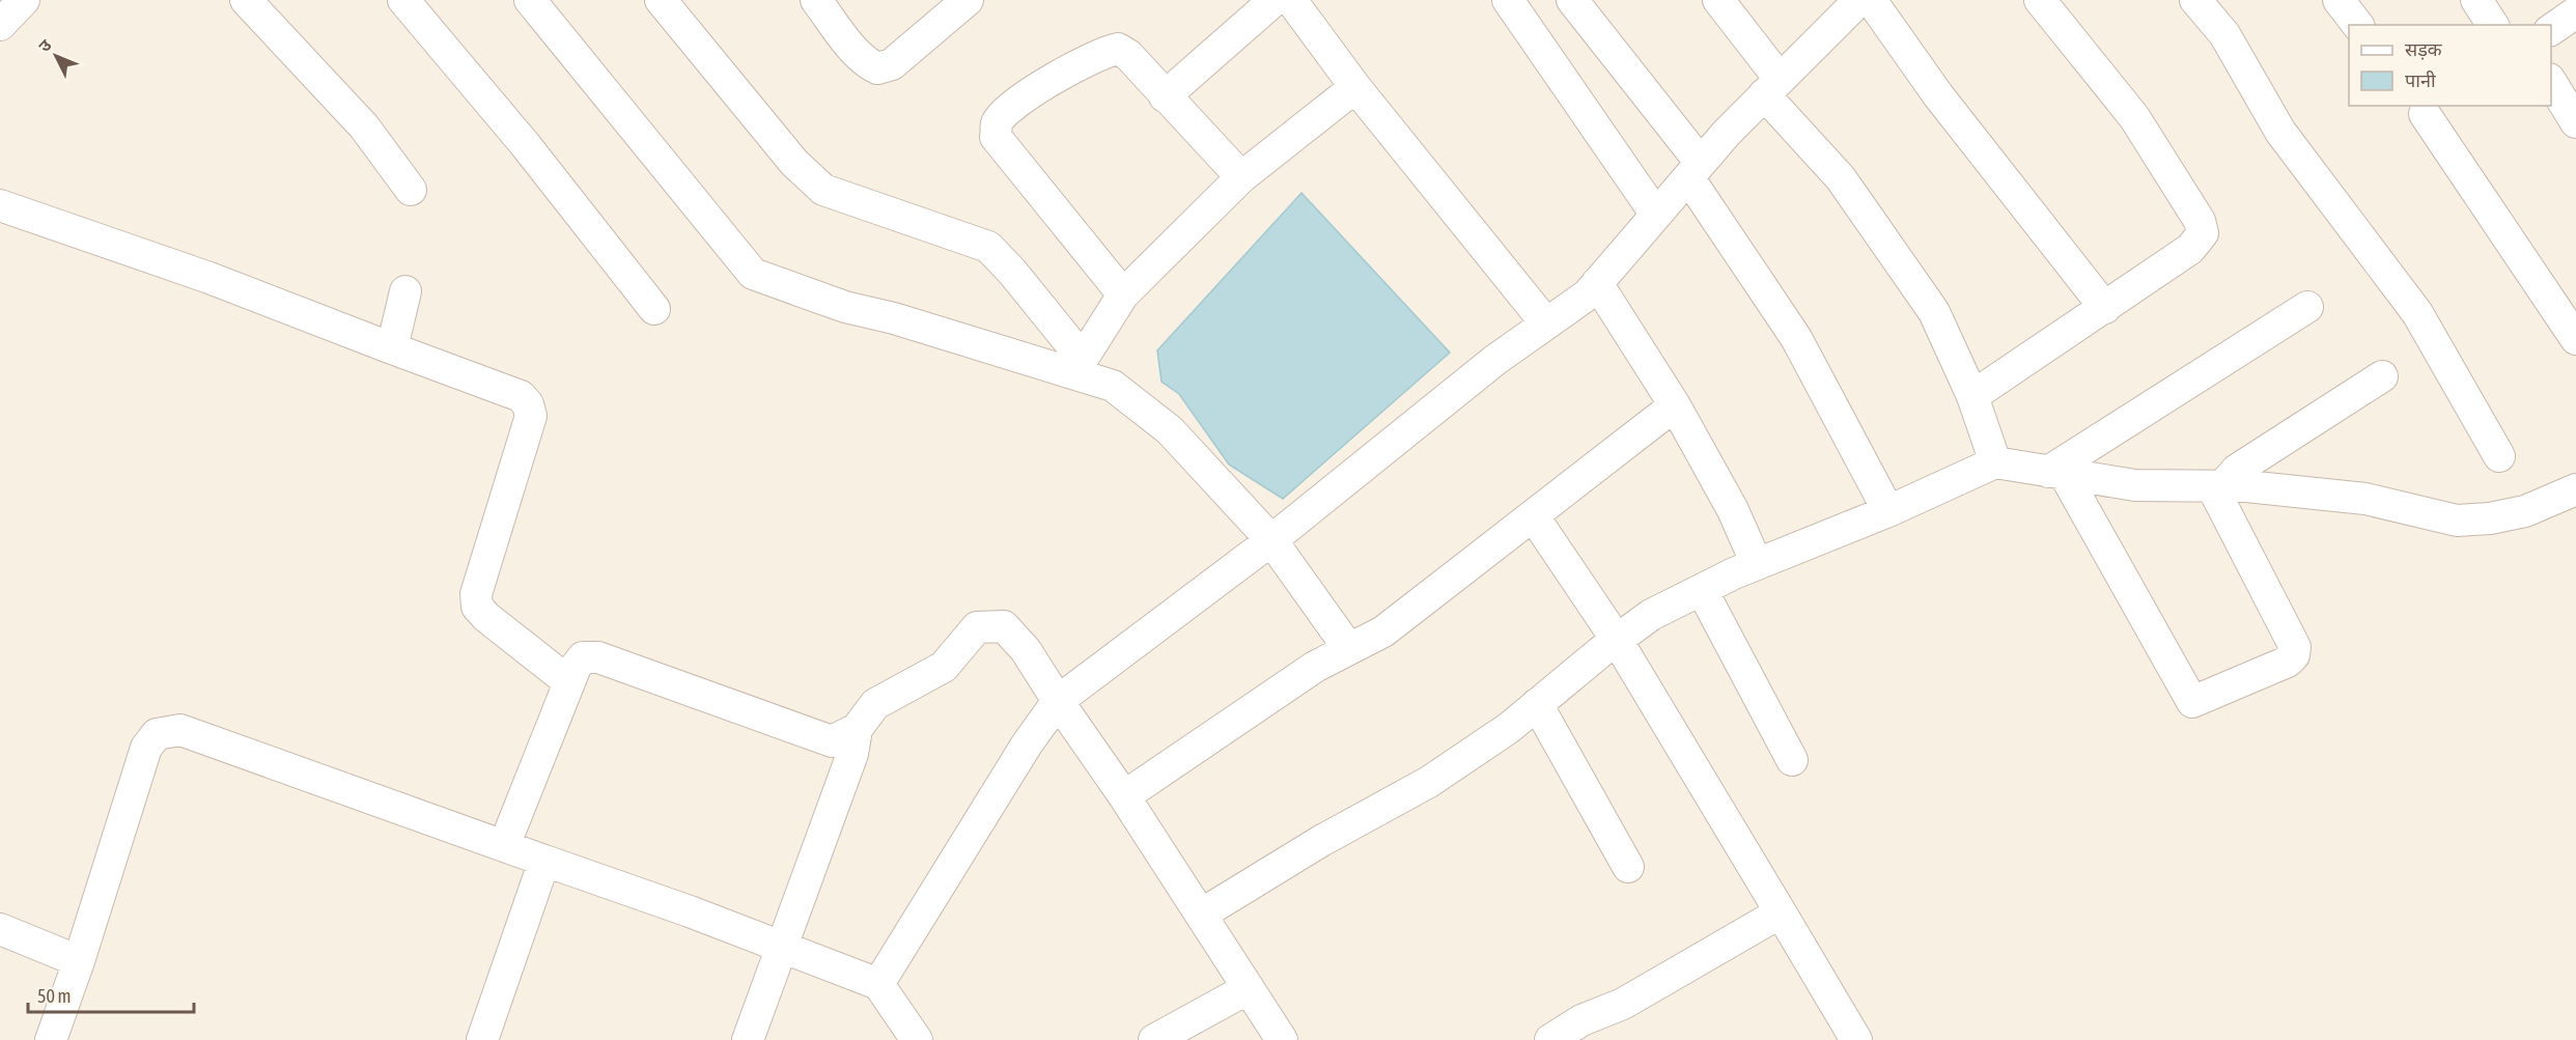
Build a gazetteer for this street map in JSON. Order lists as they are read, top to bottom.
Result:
{
  "legend": ["सड़क", "पानी"],
  "scale_bar": "50 m",
  "north": "top left"
}
